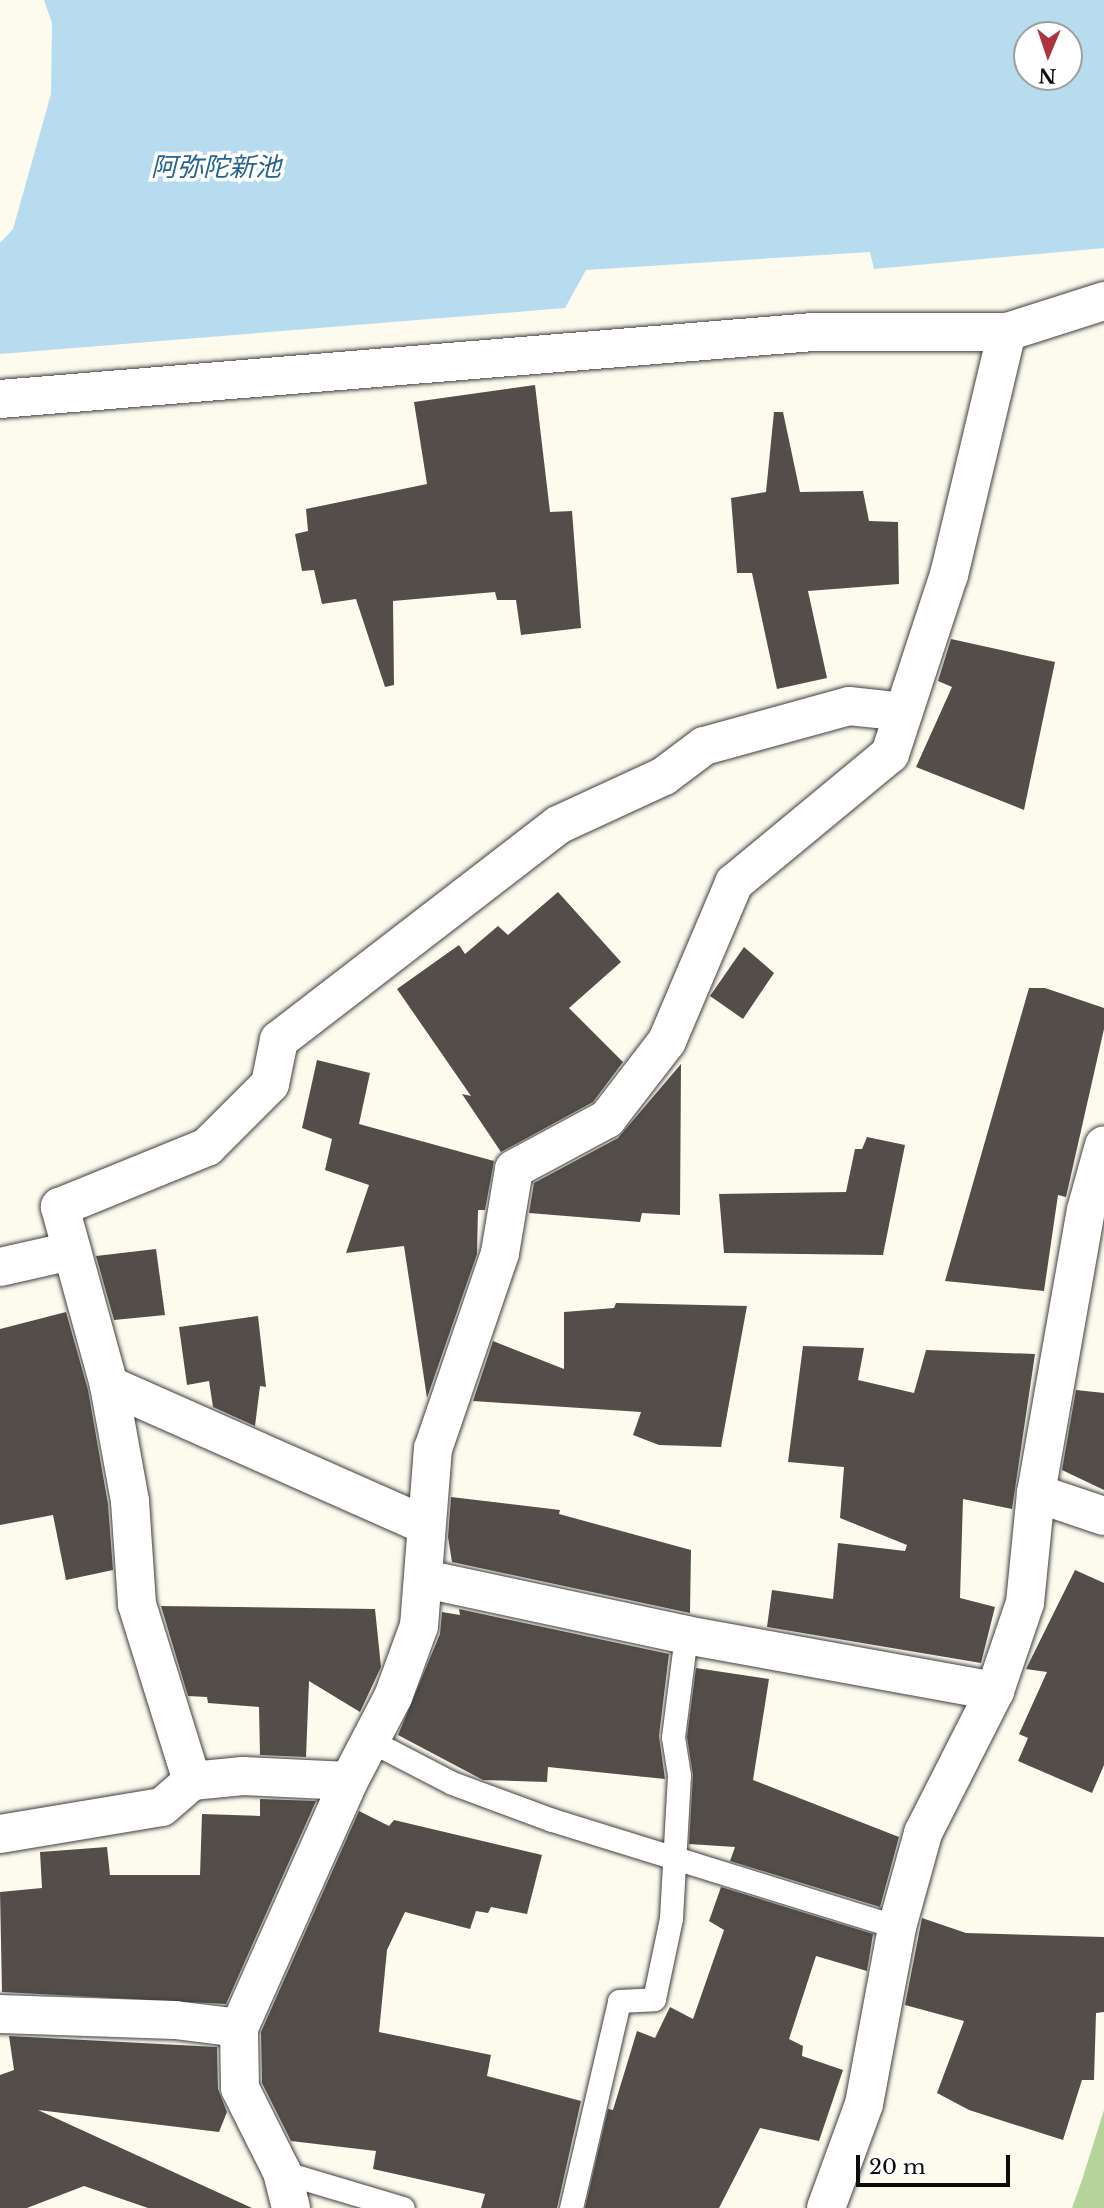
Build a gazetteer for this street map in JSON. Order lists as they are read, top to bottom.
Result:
{
  "water": ["阿弥陀新池"],
  "scale_bar": "20 m",
  "north": "bottom"
}
